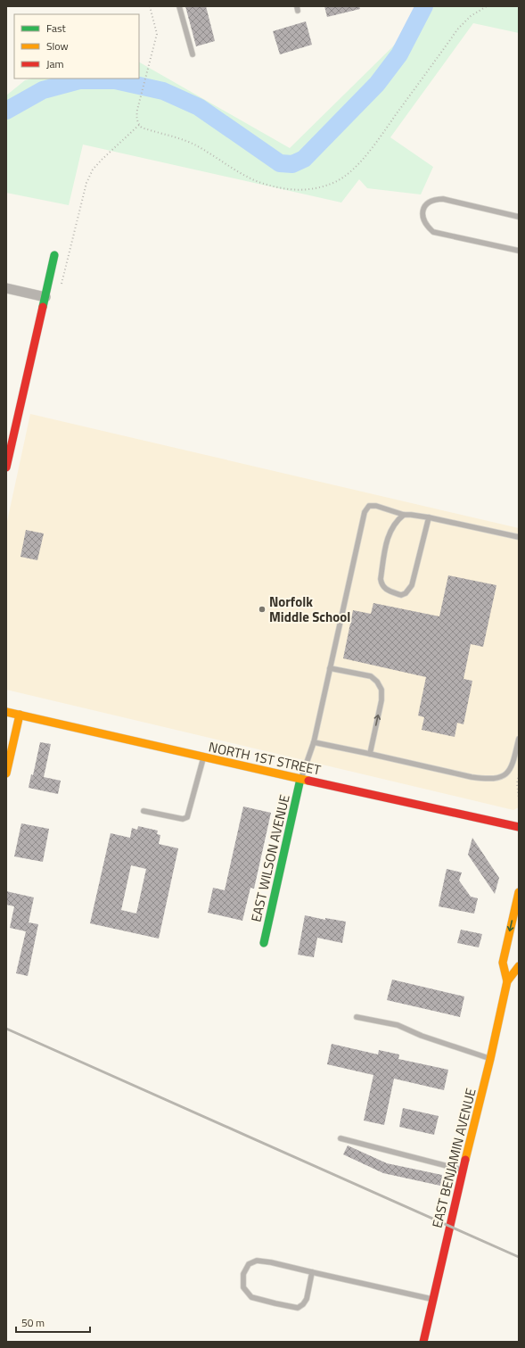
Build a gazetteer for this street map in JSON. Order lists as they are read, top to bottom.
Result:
{
  "streets": {
    "main road": ["NORTH 1ST STREET", "EAST WILSON AVENUE", "EAST BENJAMIN AVENUE"]
  },
  "crossings": [
    ["NORTH 1ST STREET", "EAST WILSON AVENUE"]
  ],
  "places": ["Norfolk Middle School"],
  "legend": ["Fast", "Slow", "Jam"],
  "scale_bar": "50 m"
}
